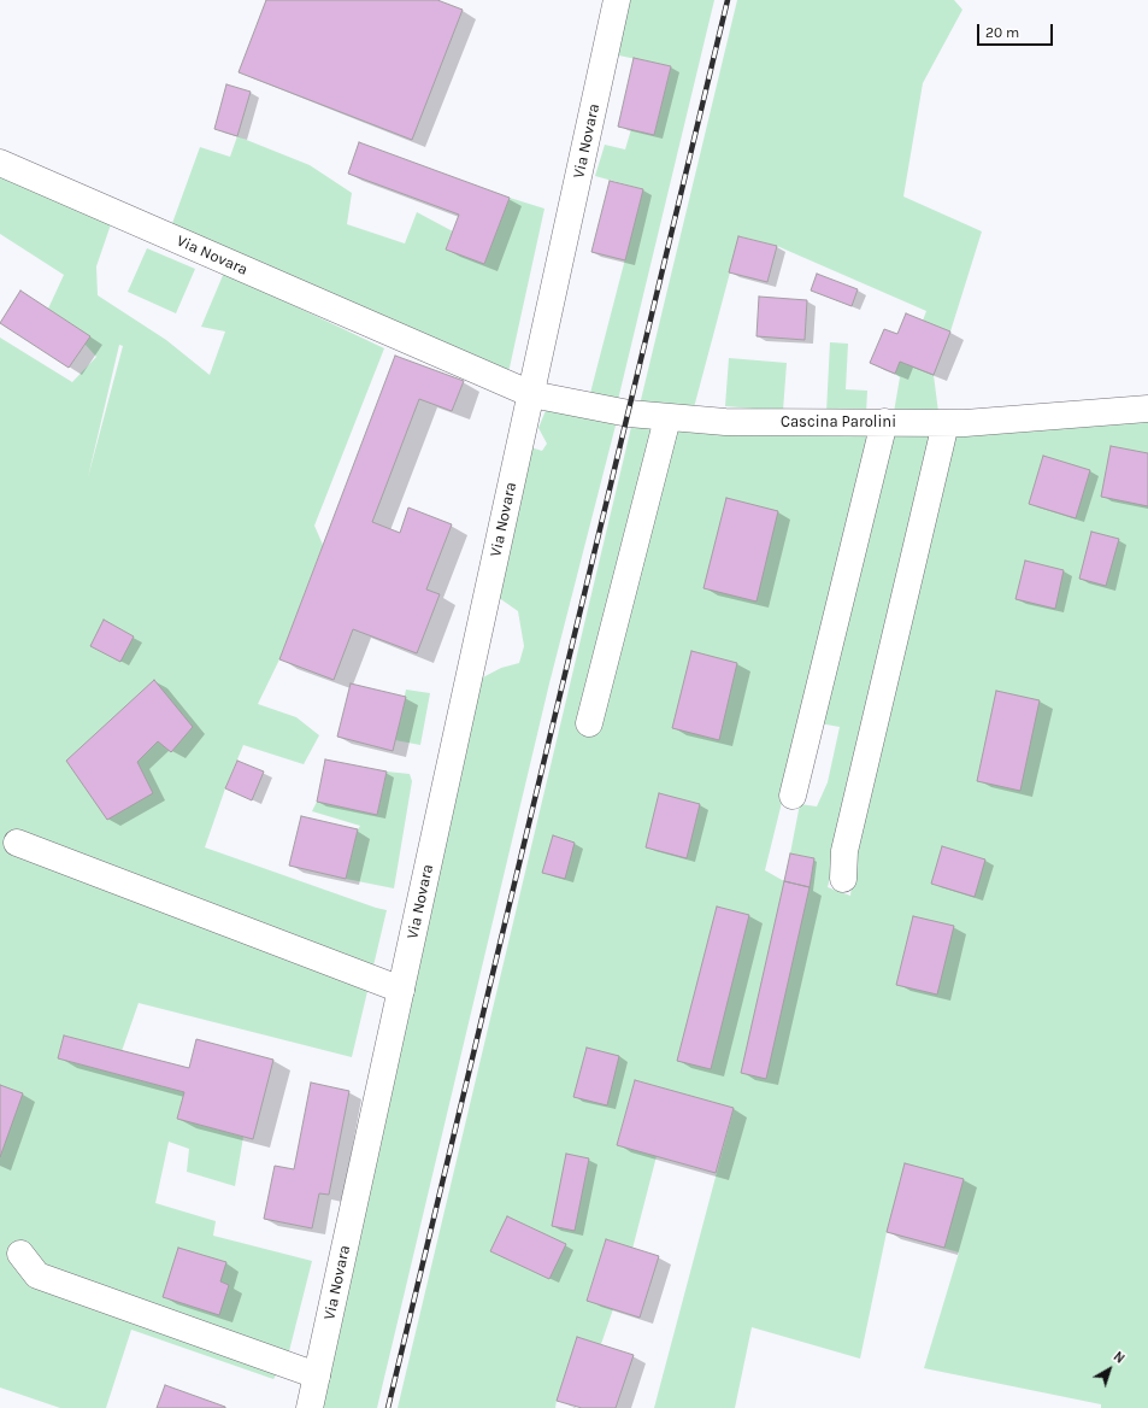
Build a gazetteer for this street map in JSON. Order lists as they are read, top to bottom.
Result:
{
  "streets": {
    "street": ["Via Novara", "Cascina Parolini"]
  },
  "crossings": [
    ["Via Novara", "Cascina Parolini"]
  ],
  "scale_bar": "20 m",
  "north": "top right"
}
